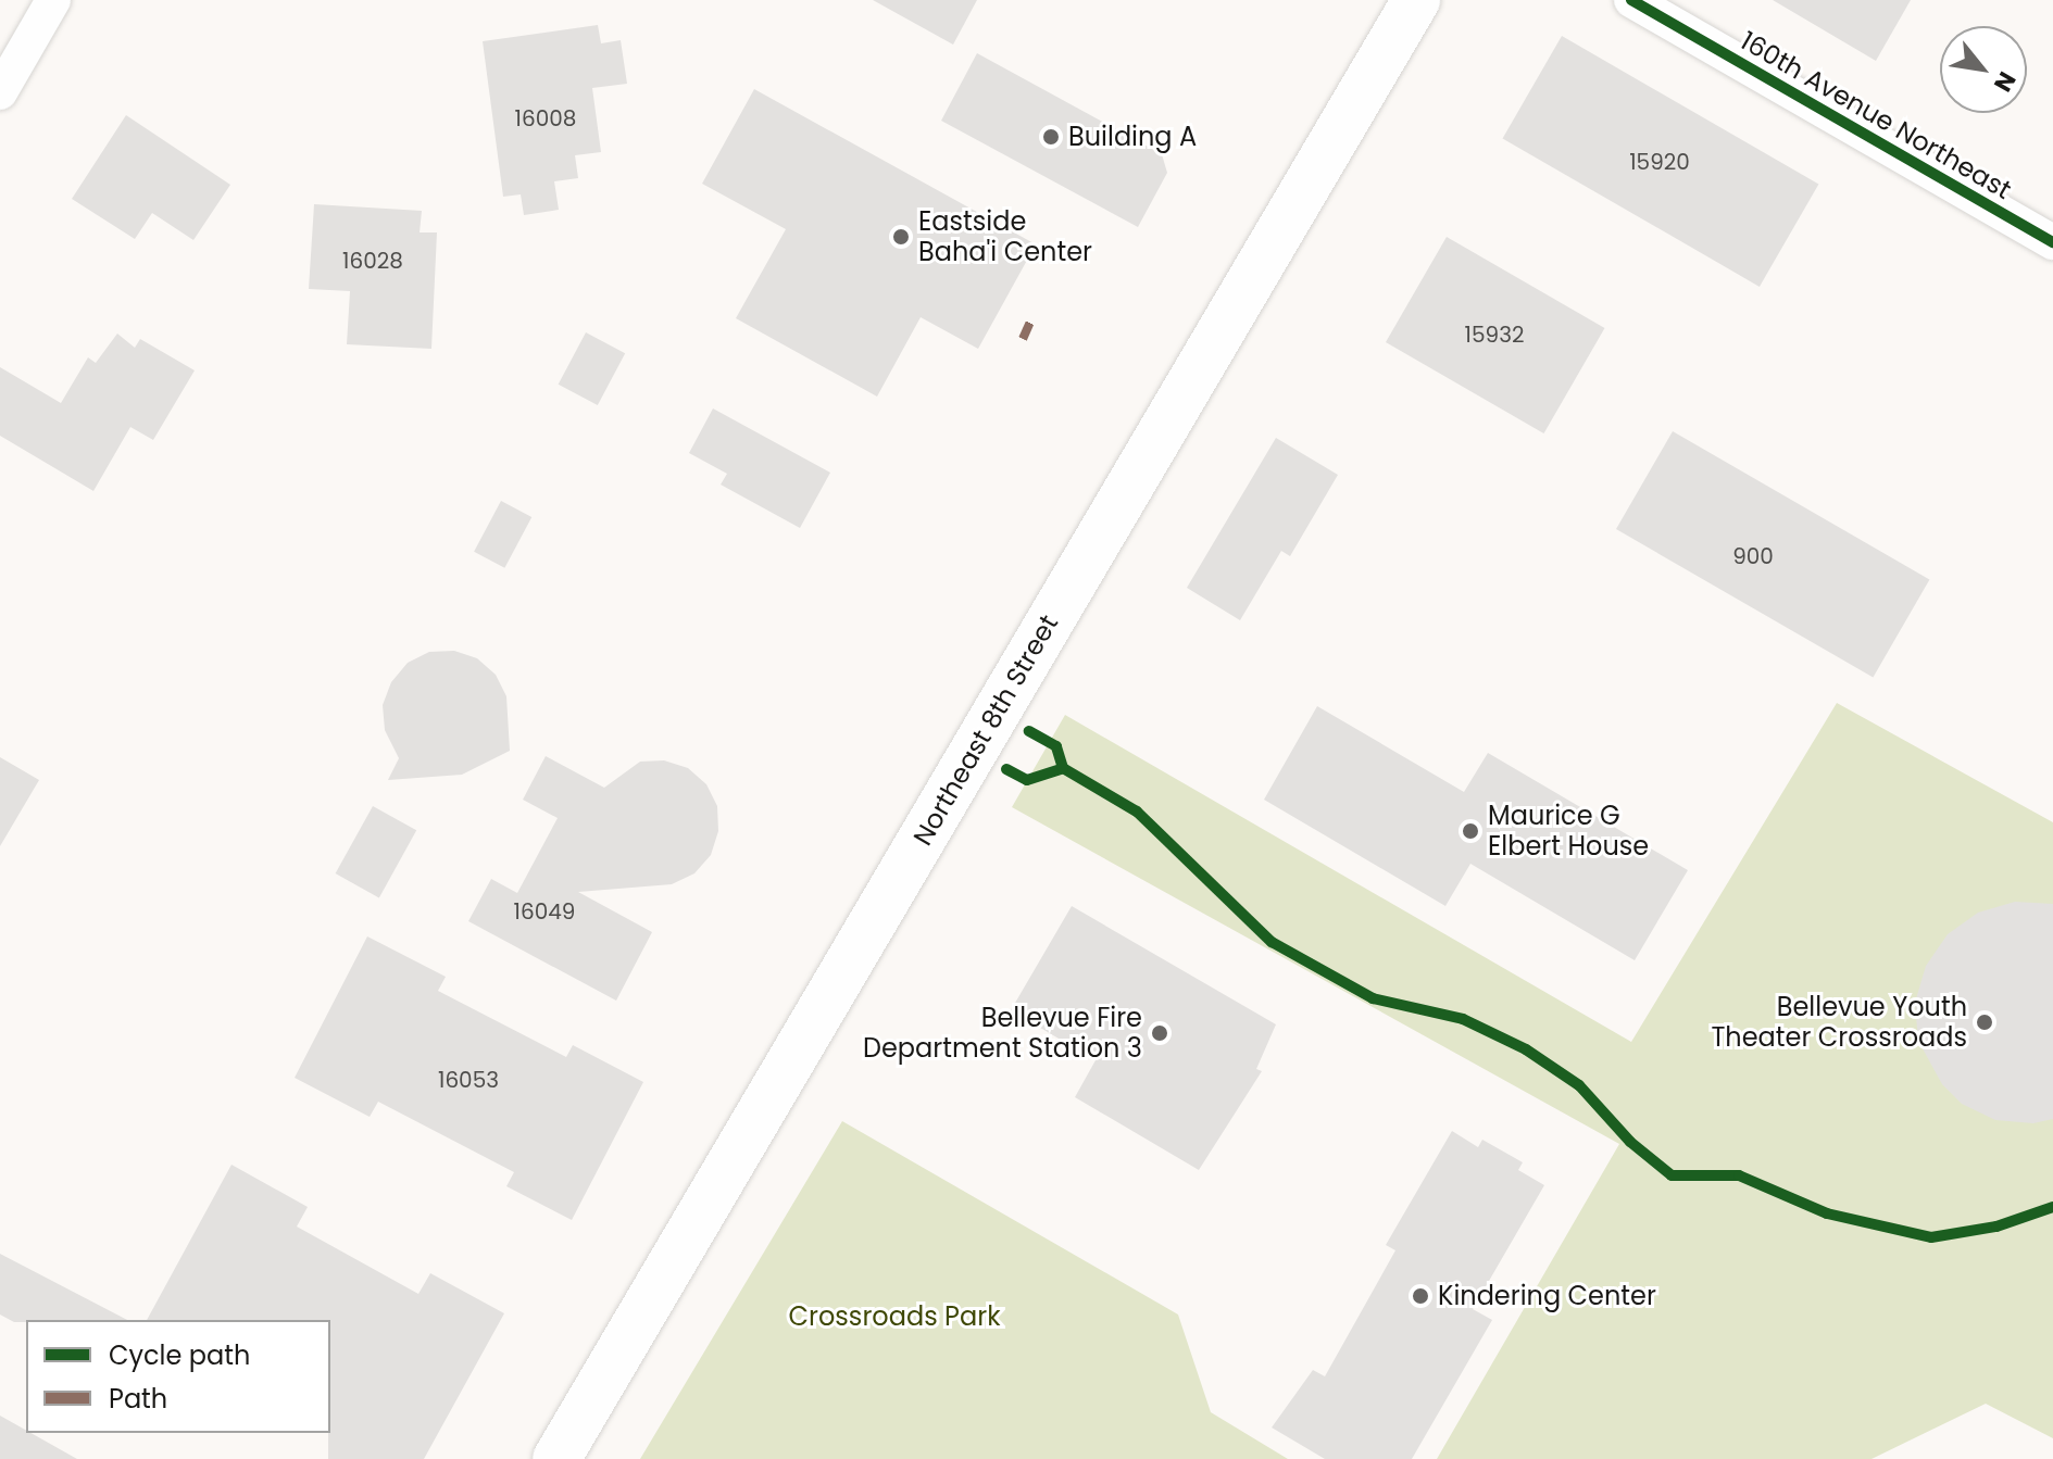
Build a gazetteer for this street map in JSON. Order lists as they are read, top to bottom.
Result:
{
  "streets": {
    "main road": ["Northeast 8th Street"],
    "street": ["160th Avenue Northeast"]
  },
  "parks": ["Crossroads Park"],
  "places": [
    "Building A",
    "Eastside Baha'i Center",
    "Maurice G Elbert House",
    "Bellevue Youth Theater Crossroads",
    "Bellevue Fire Department Station 3",
    "Kindering Center"
  ],
  "house_numbers": [
    "16008",
    "15920",
    "16028",
    "15932",
    "900",
    "16049",
    "16053"
  ],
  "legend": ["Cycle path", "Path"],
  "north": "bottom right"
}
